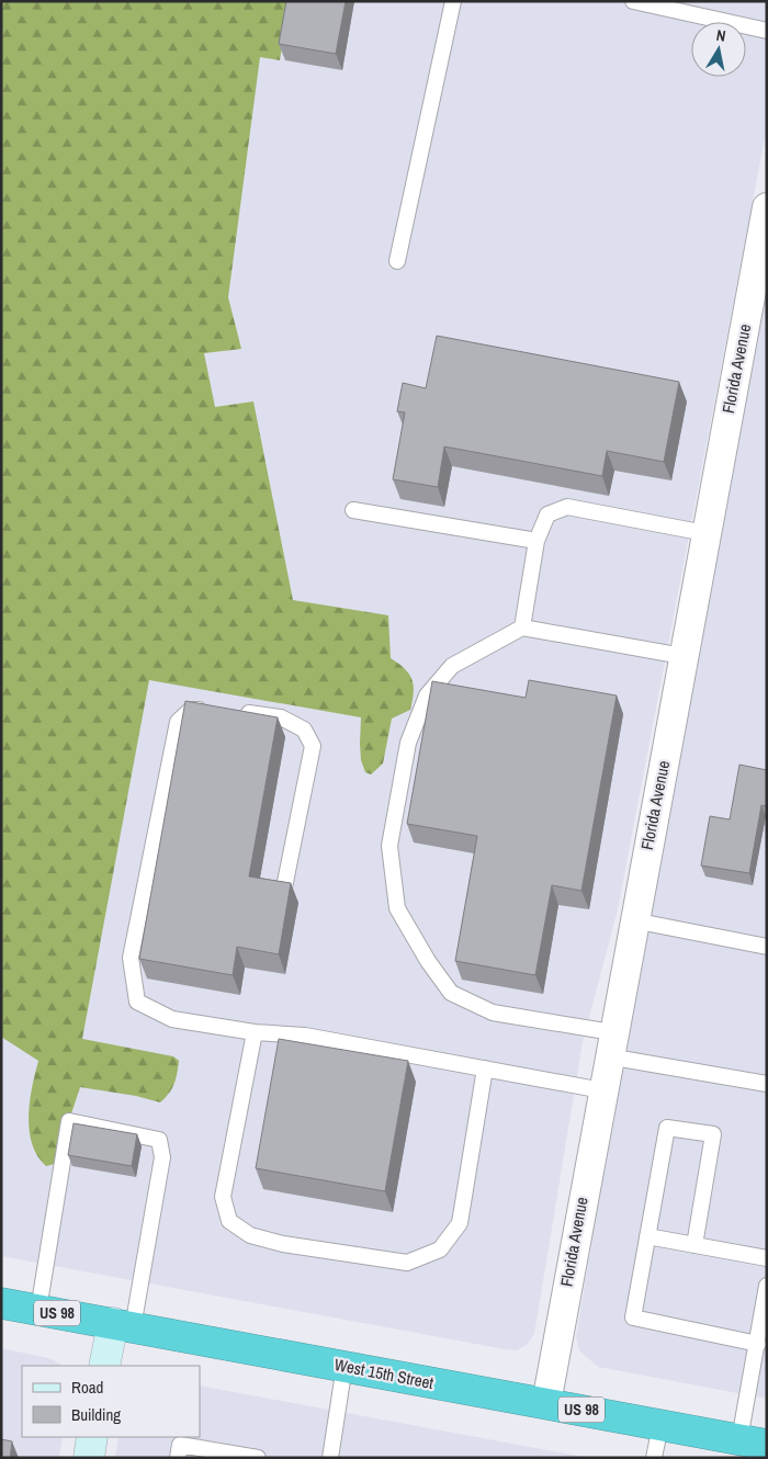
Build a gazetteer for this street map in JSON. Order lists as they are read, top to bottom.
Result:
{
  "streets": {
    "highway": ["US 98", "West 15th Street"],
    "street": ["Florida Avenue"]
  },
  "crossings": [
    ["Florida Avenue", "West 15th Street"]
  ],
  "legend": ["Road", "Building"],
  "north": "top"
}
